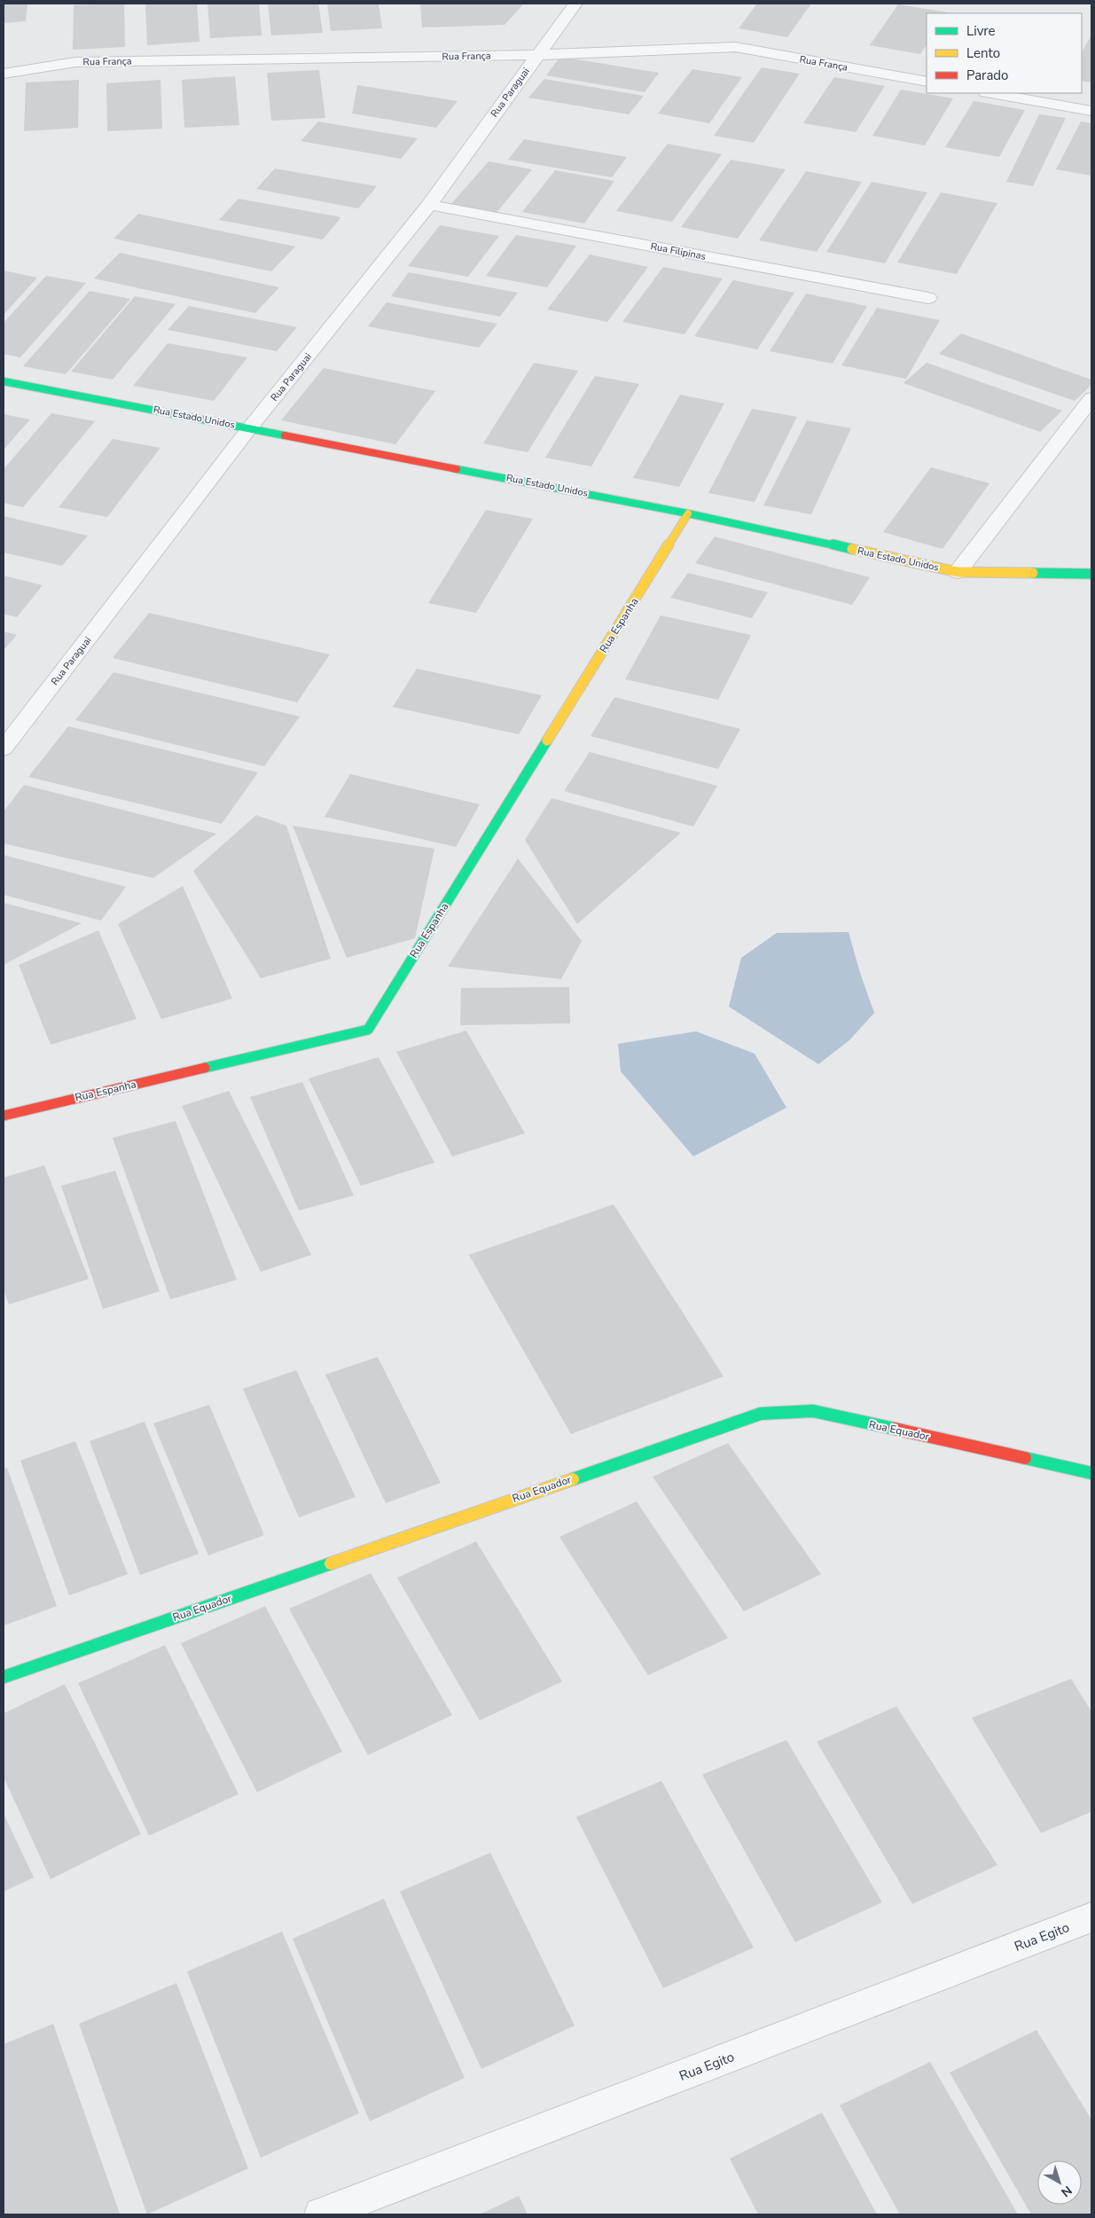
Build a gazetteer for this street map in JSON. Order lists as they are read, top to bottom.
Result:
{
  "streets": {
    "street": [
      "Rua França",
      "Rua Paraguai",
      "Rua Filipinas",
      "Rua Estado Unidos",
      "Rua Espanha",
      "Rua Equador",
      "Rua Egito"
    ]
  },
  "crossings": [
    ["Rua França", "Rua Paraguai"],
    ["Rua Paraguai", "Rua Filipinas"],
    ["Rua Paraguai", "Rua Estado Unidos"],
    ["Rua Estado Unidos", "Rua Espanha"]
  ],
  "legend": ["Livre", "Lento", "Parado"],
  "north": "bottom right"
}
